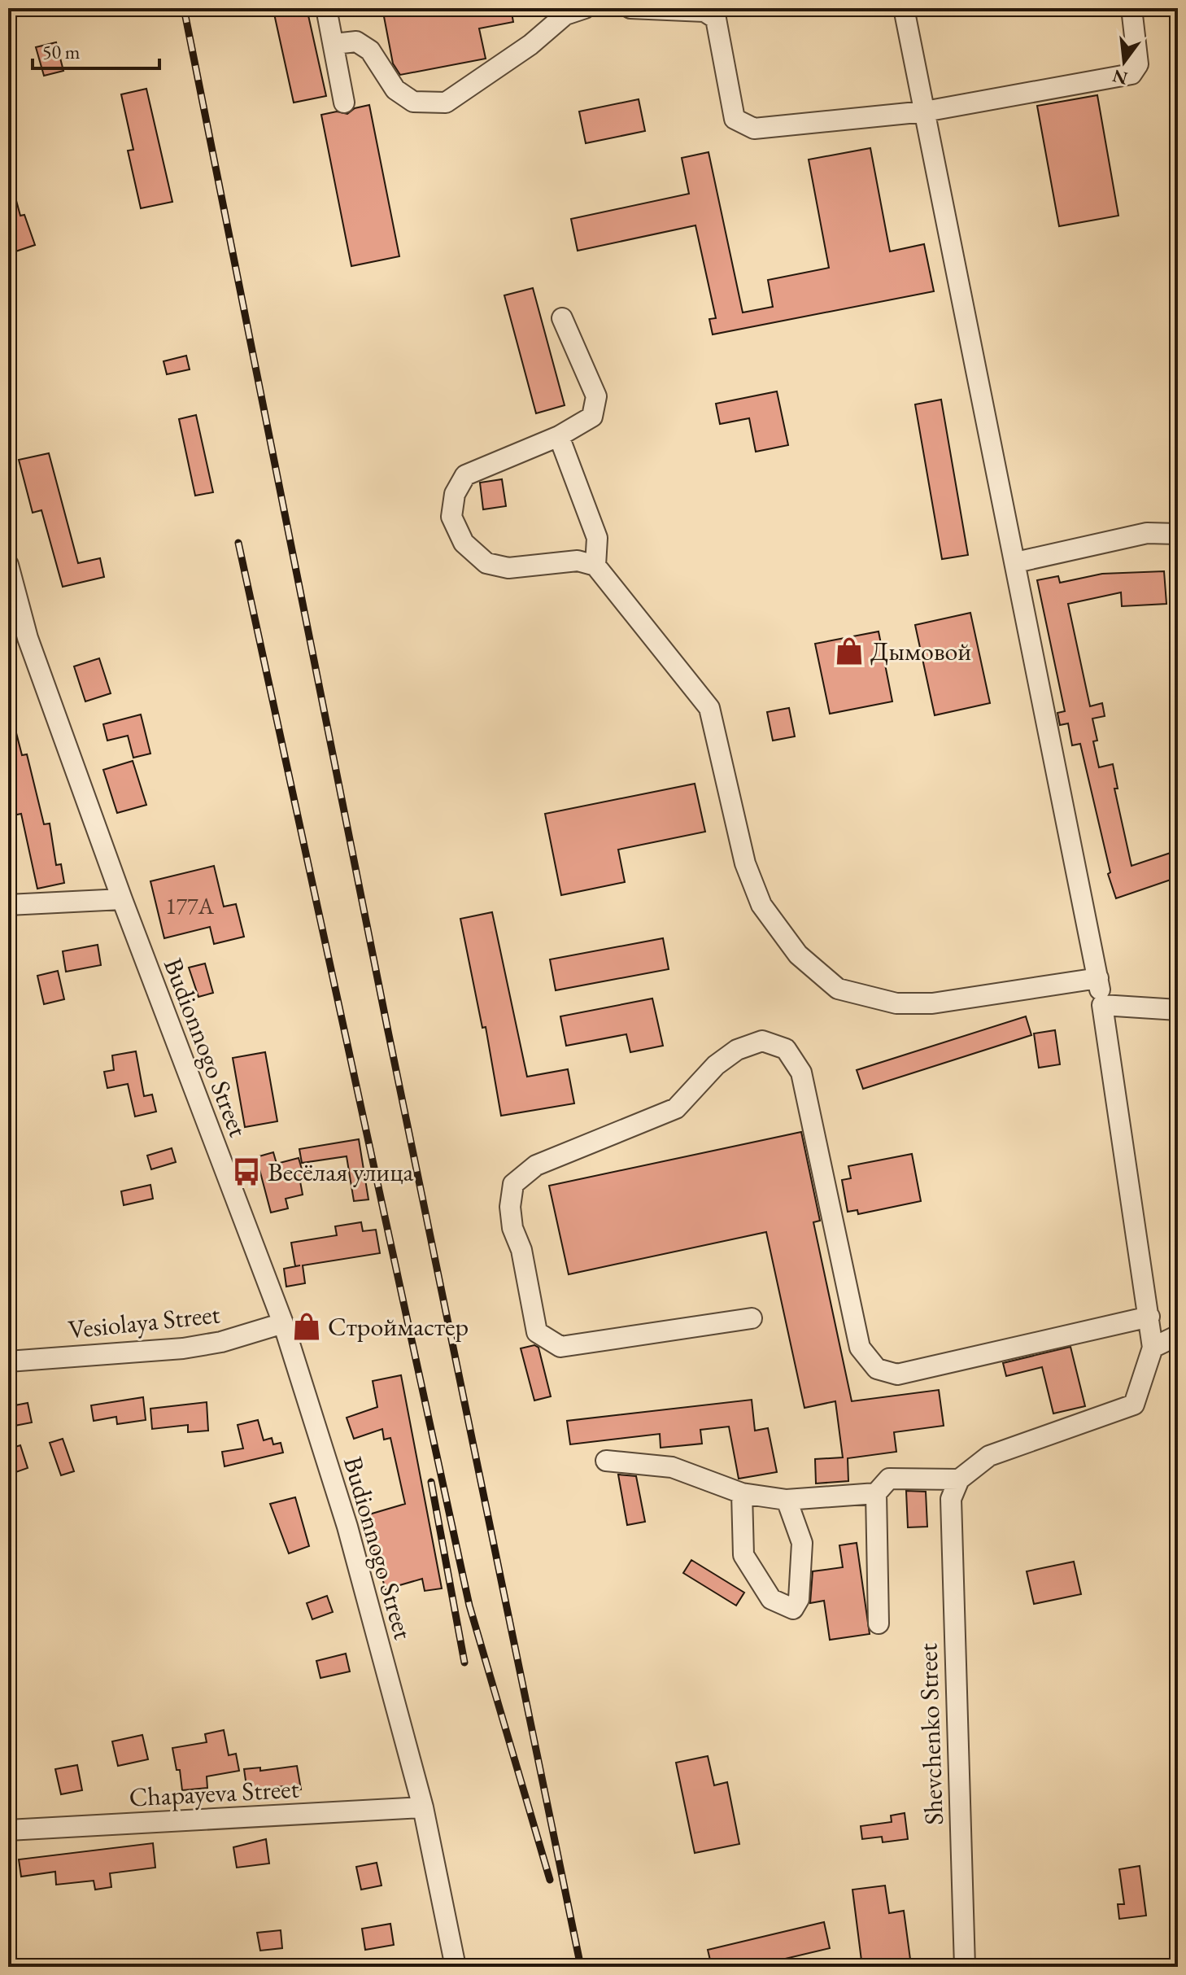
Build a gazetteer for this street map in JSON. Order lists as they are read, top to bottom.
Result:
{
  "streets": {
    "street": [
      "Budionnogo Street",
      "Vesiolaya Street",
      "Shevchenko Street",
      "Chapayeva Street"
    ]
  },
  "crossings": [
    ["Budionnogo Street", "Vesiolaya Street"],
    ["Budionnogo Street", "Chapayeva Street"]
  ],
  "places": {
    "shop": ["Дымовой", "Строймастер"],
    "bus stop": ["Весёлая улица"]
  },
  "house_numbers": ["177А"],
  "scale_bar": "50 m",
  "north": "bottom"
}
